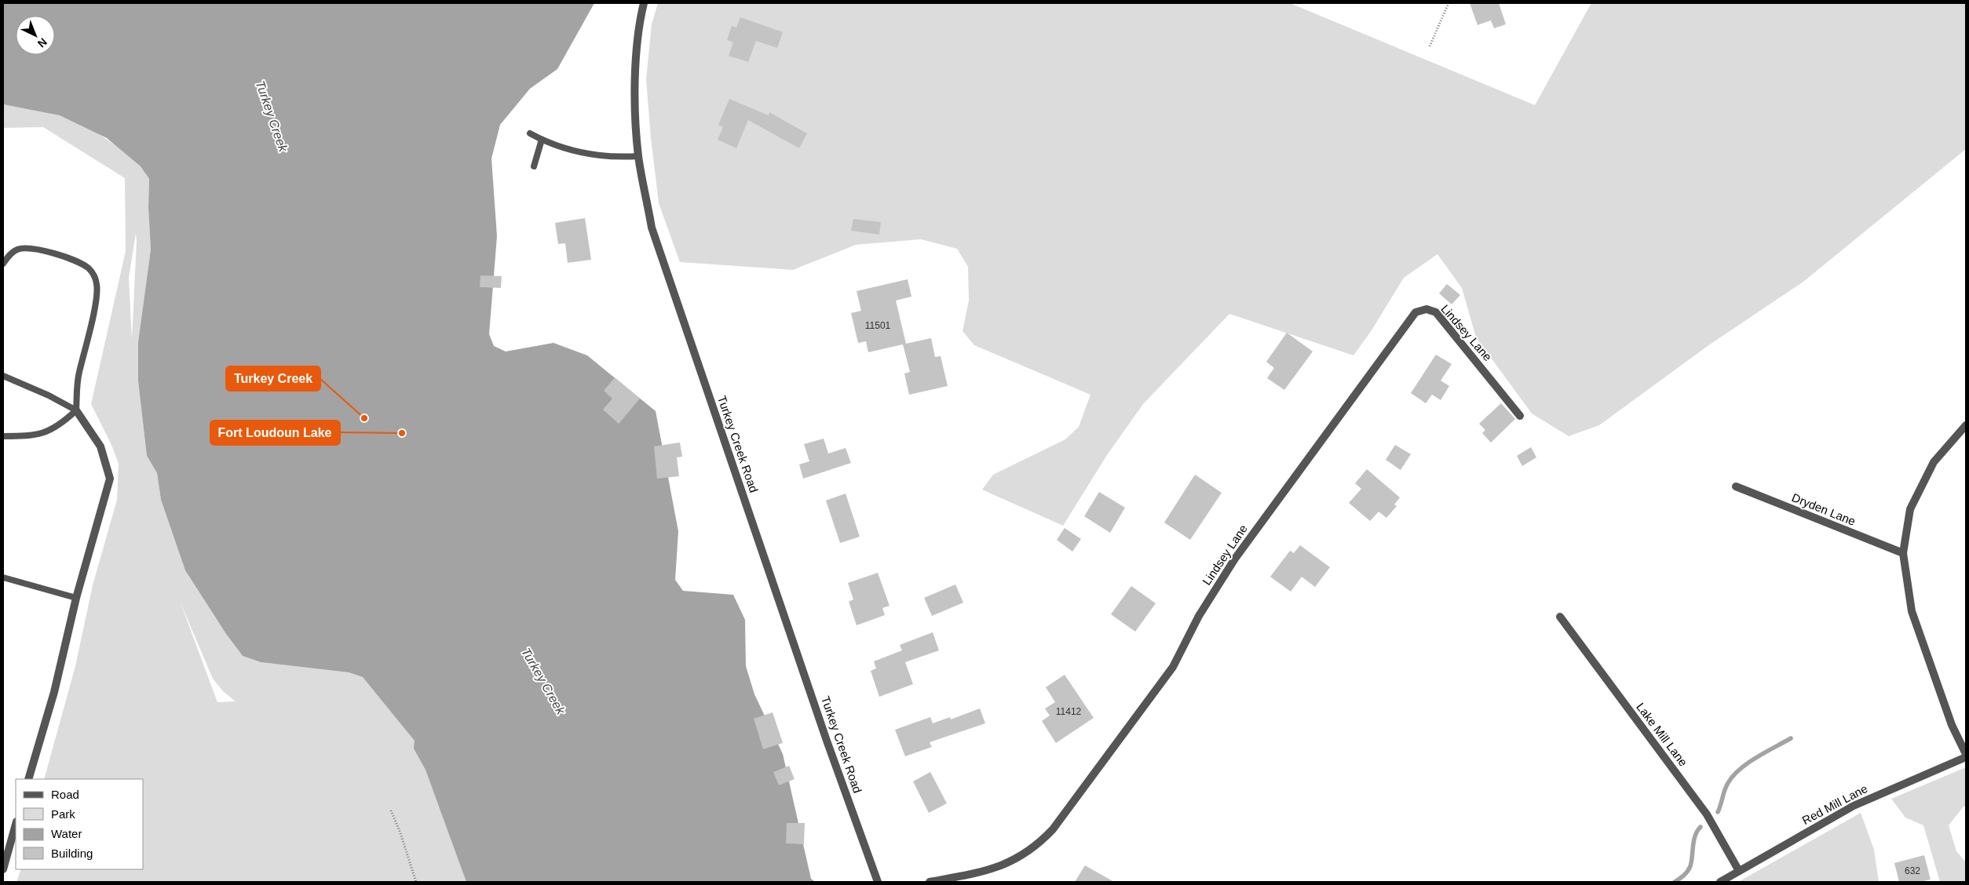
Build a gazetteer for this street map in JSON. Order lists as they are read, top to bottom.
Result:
{
  "streets": {
    "street": [
      "Lindsey Lane",
      "Turkey Creek Road",
      "Dryden Lane",
      "Lake Mill Lane",
      "Red Mill Lane"
    ]
  },
  "crossings": [
    ["Lake Mill Lane", "Red Mill Lane"]
  ],
  "water": ["Turkey Creek"],
  "places": ["Turkey Creek", "Fort Loudoun Lake"],
  "house_numbers": ["11501", "11412", "632"],
  "legend": [
    "Road",
    "Park",
    "Water",
    "Building"
  ],
  "north": "bottom right"
}
